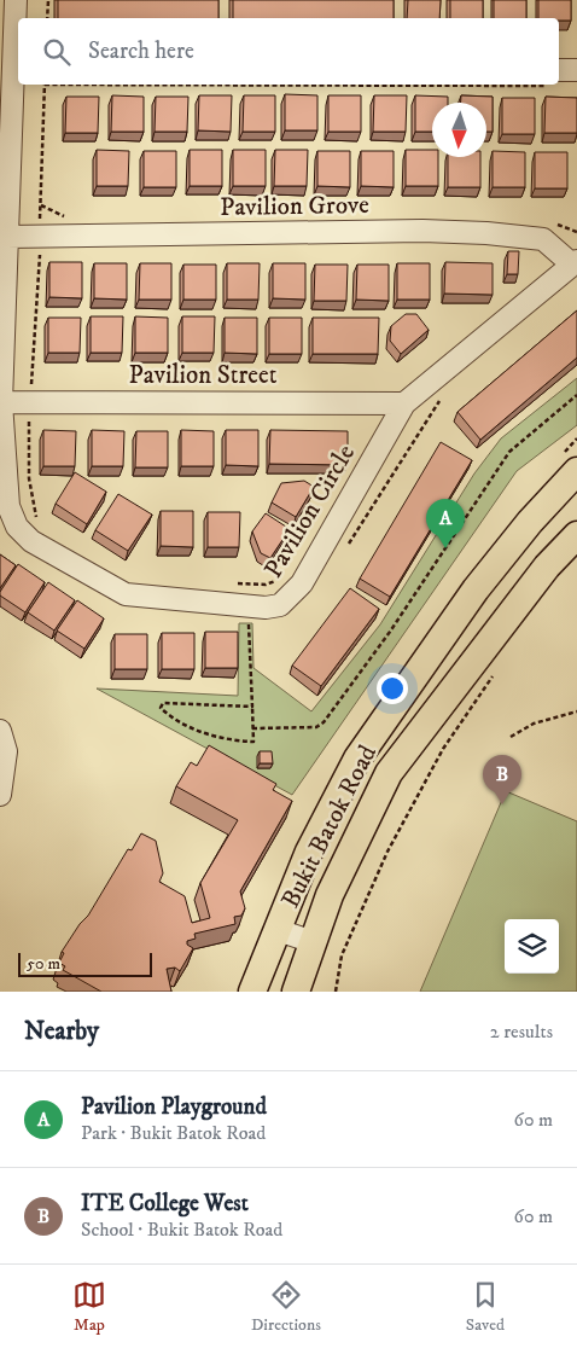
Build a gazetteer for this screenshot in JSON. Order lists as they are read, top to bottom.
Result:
{
  "streets": {
    "main road": ["Bukit Batok Road"],
    "street": ["Pavilion Grove", "Pavilion Street", "Pavilion Circle"]
  },
  "crossings": [
    ["Pavilion Grove", "Pavilion Circle"],
    ["Pavilion Street", "Pavilion Circle"]
  ],
  "scale_bar": "50 m",
  "north": "bottom",
  "page": {
    "search": "Search here",
    "pins": ["A", "B"],
    "scale": "50 m",
    "heading": ["Nearby", "2 results"],
    "list": [
      {
        "mark": "A",
        "name": "Pavilion Playground",
        "note": "Park · Bukit Batok Road",
        "value": "60 m"
      },
      {
        "mark": "B",
        "name": "ITE College West",
        "note": "School · Bukit Batok Road",
        "value": "60 m"
      }
    ],
    "nav": ["Map", "Directions", "Saved"]
  }
}
